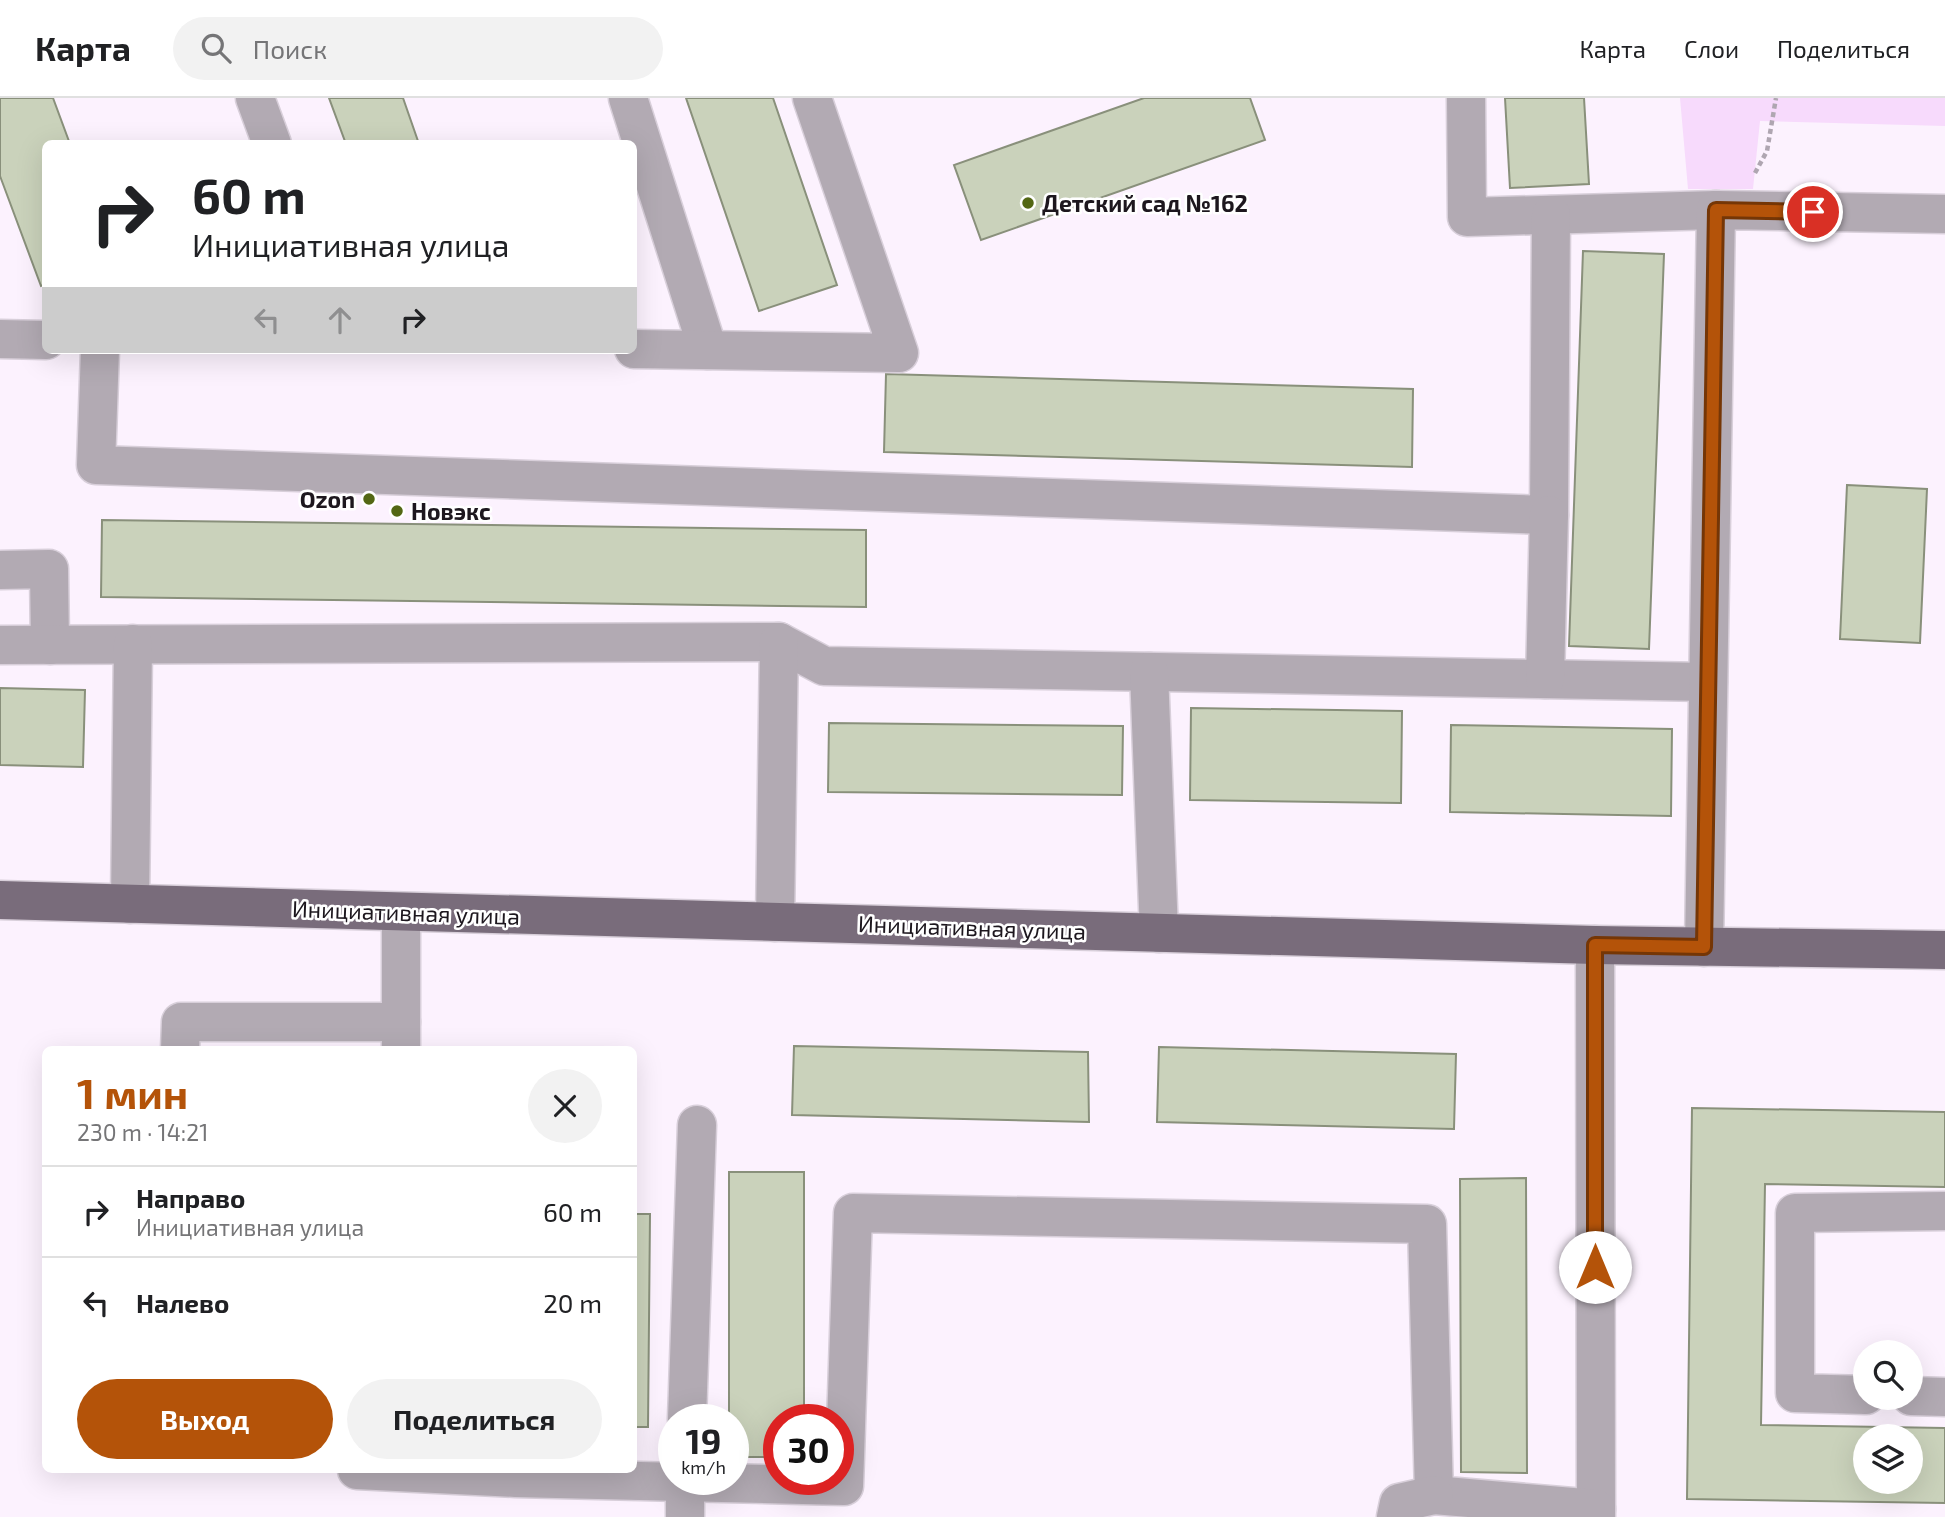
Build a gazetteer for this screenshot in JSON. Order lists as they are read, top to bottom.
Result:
{
  "streets": {
    "main road": ["Инициативная улица"]
  },
  "places": ["Детский сад №162", "Ozon", "Новэкс"],
  "page": {
    "header": "Карта",
    "search": "Поиск",
    "nav": ["Карта", "Слои", "Поделиться"],
    "turn": ["60 m", "Инициативная улица"],
    "heading": ["1 мин", "230 m · 14:21"],
    "list": [
      {
        "name": "Направо",
        "note": "Инициативная улица",
        "value": "60 m"
      },
      {
        "name": "Налево",
        "value": "20 m"
      }
    ],
    "buttons": ["Выход", "Поделиться"],
    "speed": "19 km/h",
    "limit": "30"
  }
}
